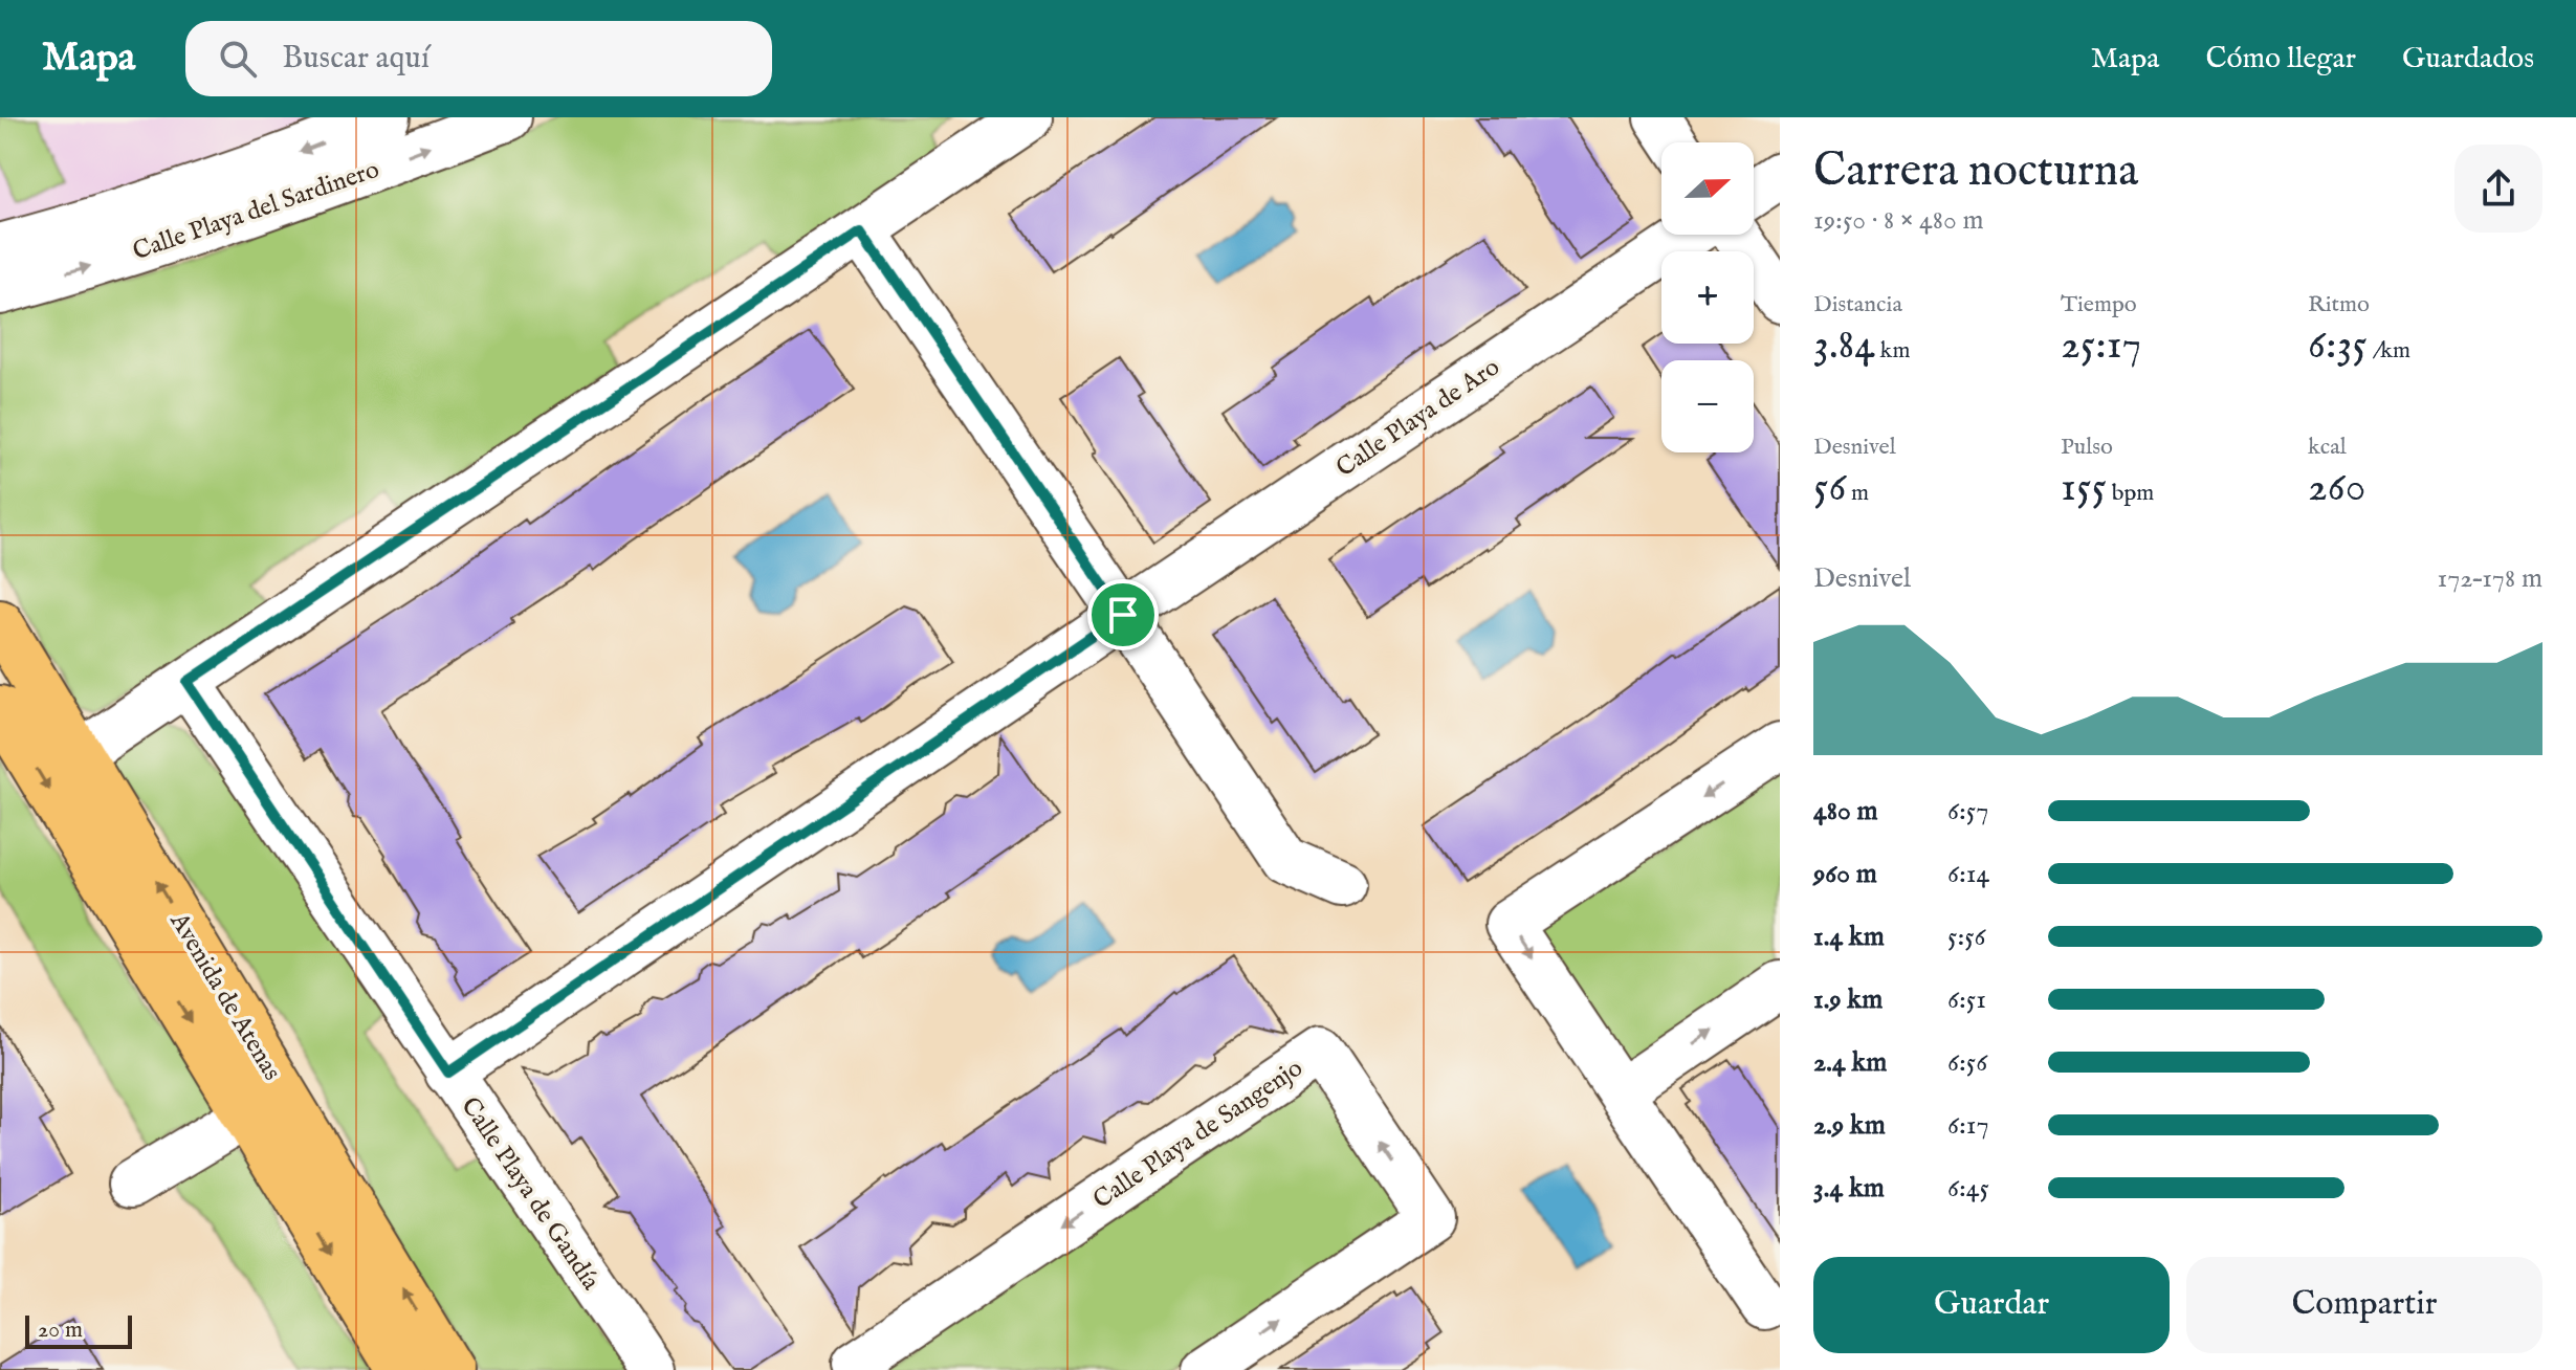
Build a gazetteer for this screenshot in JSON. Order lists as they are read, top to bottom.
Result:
{
  "streets": {
    "main road": ["Avenida de Atenas"],
    "street": [
      "Calle Playa del Sardinero",
      "Calle Playa de Aro",
      "Calle Playa de Sangenjo",
      "Calle Playa de Gandía"
    ]
  },
  "crossings": [
    ["Calle Playa de Aro", "Calle Playa de Gandía"]
  ],
  "scale_bar": "20 m",
  "north": "right",
  "page": {
    "header": "Mapa",
    "search": "Buscar aquí",
    "nav": ["Mapa", "Cómo llegar", "Guardados"],
    "heading": ["Carrera nocturna", "19:50 · 8 × 480 m"],
    "map_buttons": ["+", "−"],
    "stats": [
      ["Distancia", "3.84 km"],
      ["Tiempo", "25:17"],
      ["Ritmo", "6:35 /km"],
      ["Desnivel", "56 m"],
      ["Pulso", "155 bpm"],
      ["kcal", "260"]
    ],
    "chart": ["Desnivel", "172–178 m"],
    "list": [
      {
        "name": "480 m",
        "note": "6:57"
      },
      {
        "name": "960 m",
        "note": "6:14"
      },
      {
        "name": "1.4 km",
        "note": "5:56"
      },
      {
        "name": "1.9 km",
        "note": "6:51"
      },
      {
        "name": "2.4 km",
        "note": "6:56"
      },
      {
        "name": "2.9 km",
        "note": "6:17"
      },
      {
        "name": "3.4 km",
        "note": "6:45"
      }
    ],
    "buttons": ["Guardar", "Compartir"],
    "scale": "20 m"
  }
}
